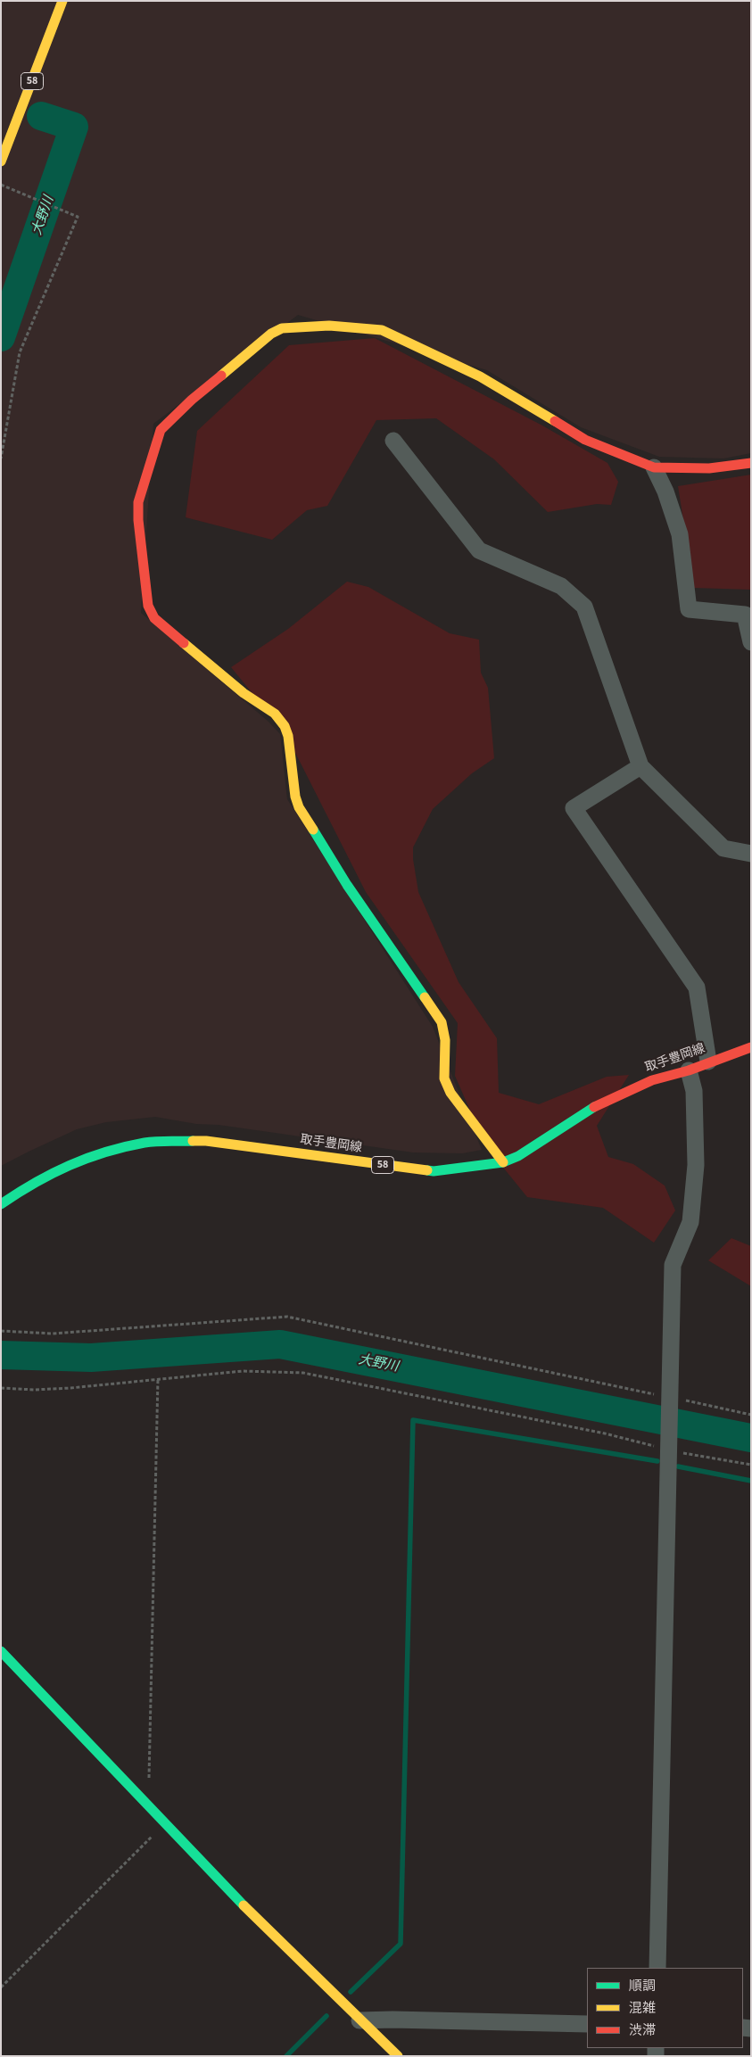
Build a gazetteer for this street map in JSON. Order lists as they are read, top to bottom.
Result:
{
  "streets": {
    "street": ["58", "取手豊岡線"]
  },
  "water": ["大野川"],
  "legend": ["順調", "混雑", "渋滞"]
}
